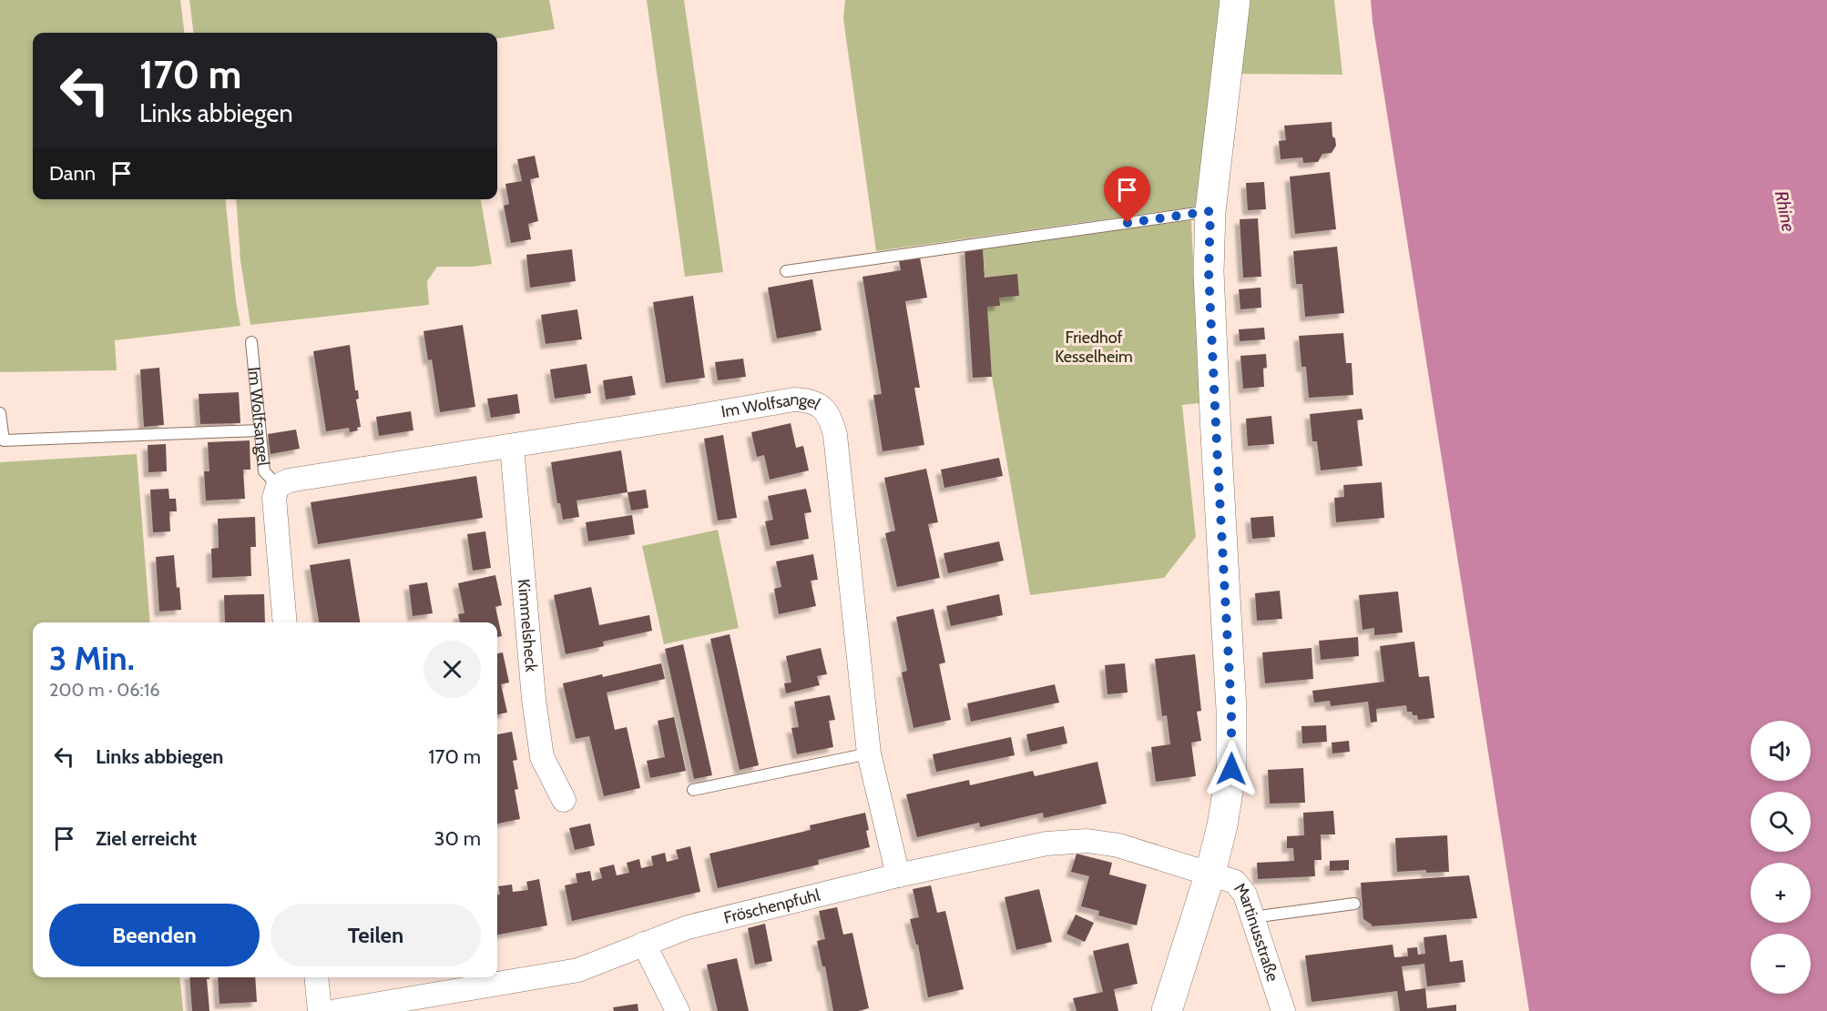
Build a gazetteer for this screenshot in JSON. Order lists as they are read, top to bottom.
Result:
{
  "streets": {
    "street": [
      "Im Wolfsangel",
      "Kimmelsheck",
      "Fröschenpfuhl",
      "Martinusstraße"
    ]
  },
  "crossings": [
    ["Im Wolfsangel", "Kimmelsheck"],
    ["Im Wolfsangel", "Fröschenpfuhl"],
    ["Fröschenpfuhl", "Martinusstraße"]
  ],
  "water": ["Rhine"],
  "parks": ["Friedhof Kesselheim"],
  "page": {
    "turn": ["170 m", "Links abbiegen"],
    "then": "Dann",
    "heading": ["3 Min.", "200 m · 06:16"],
    "list": [
      {
        "name": "Links abbiegen",
        "value": "170 m"
      },
      {
        "name": "Ziel erreicht",
        "value": "30 m"
      }
    ],
    "map_buttons": ["+", "−"],
    "buttons": ["Beenden", "Teilen"]
  }
}
